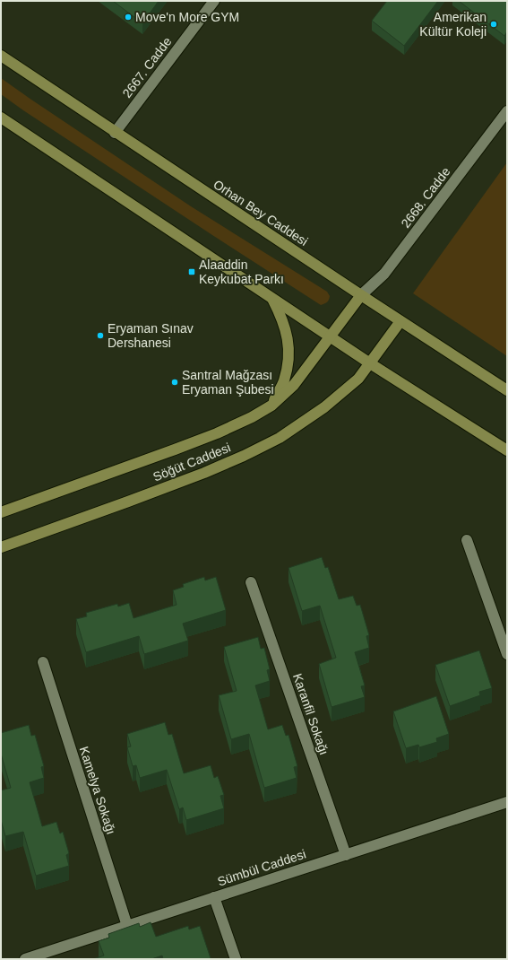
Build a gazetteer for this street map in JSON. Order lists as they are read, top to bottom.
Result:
{
  "streets": {
    "main road": ["Orhan Bey Caddesi", "Söğüt Caddesi"],
    "street": [
      "2667. Cadde",
      "2668. Cadde",
      "Karanfil Sokağı",
      "Kamelya Sokağı",
      "Sümbül Caddesi"
    ]
  },
  "crossings": [
    ["2667. Cadde", "Orhan Bey Caddesi"],
    ["2668. Cadde", "Orhan Bey Caddesi"],
    ["2668. Cadde", "Söğüt Caddesi"],
    ["Orhan Bey Caddesi", "Söğüt Caddesi"],
    ["Karanfil Sokağı", "Sümbül Caddesi"],
    ["Kamelya Sokağı", "Sümbül Caddesi"]
  ],
  "places": {
    "other": [
      "Move'n More GYM",
      "Amerikan Kültür Koleji",
      "Eryaman Sınav Dershanesi",
      "Santral Mağzası Eryaman Şubesi"
    ],
    "transit": ["Alaaddin Keykubat Parkı"]
  }
}
